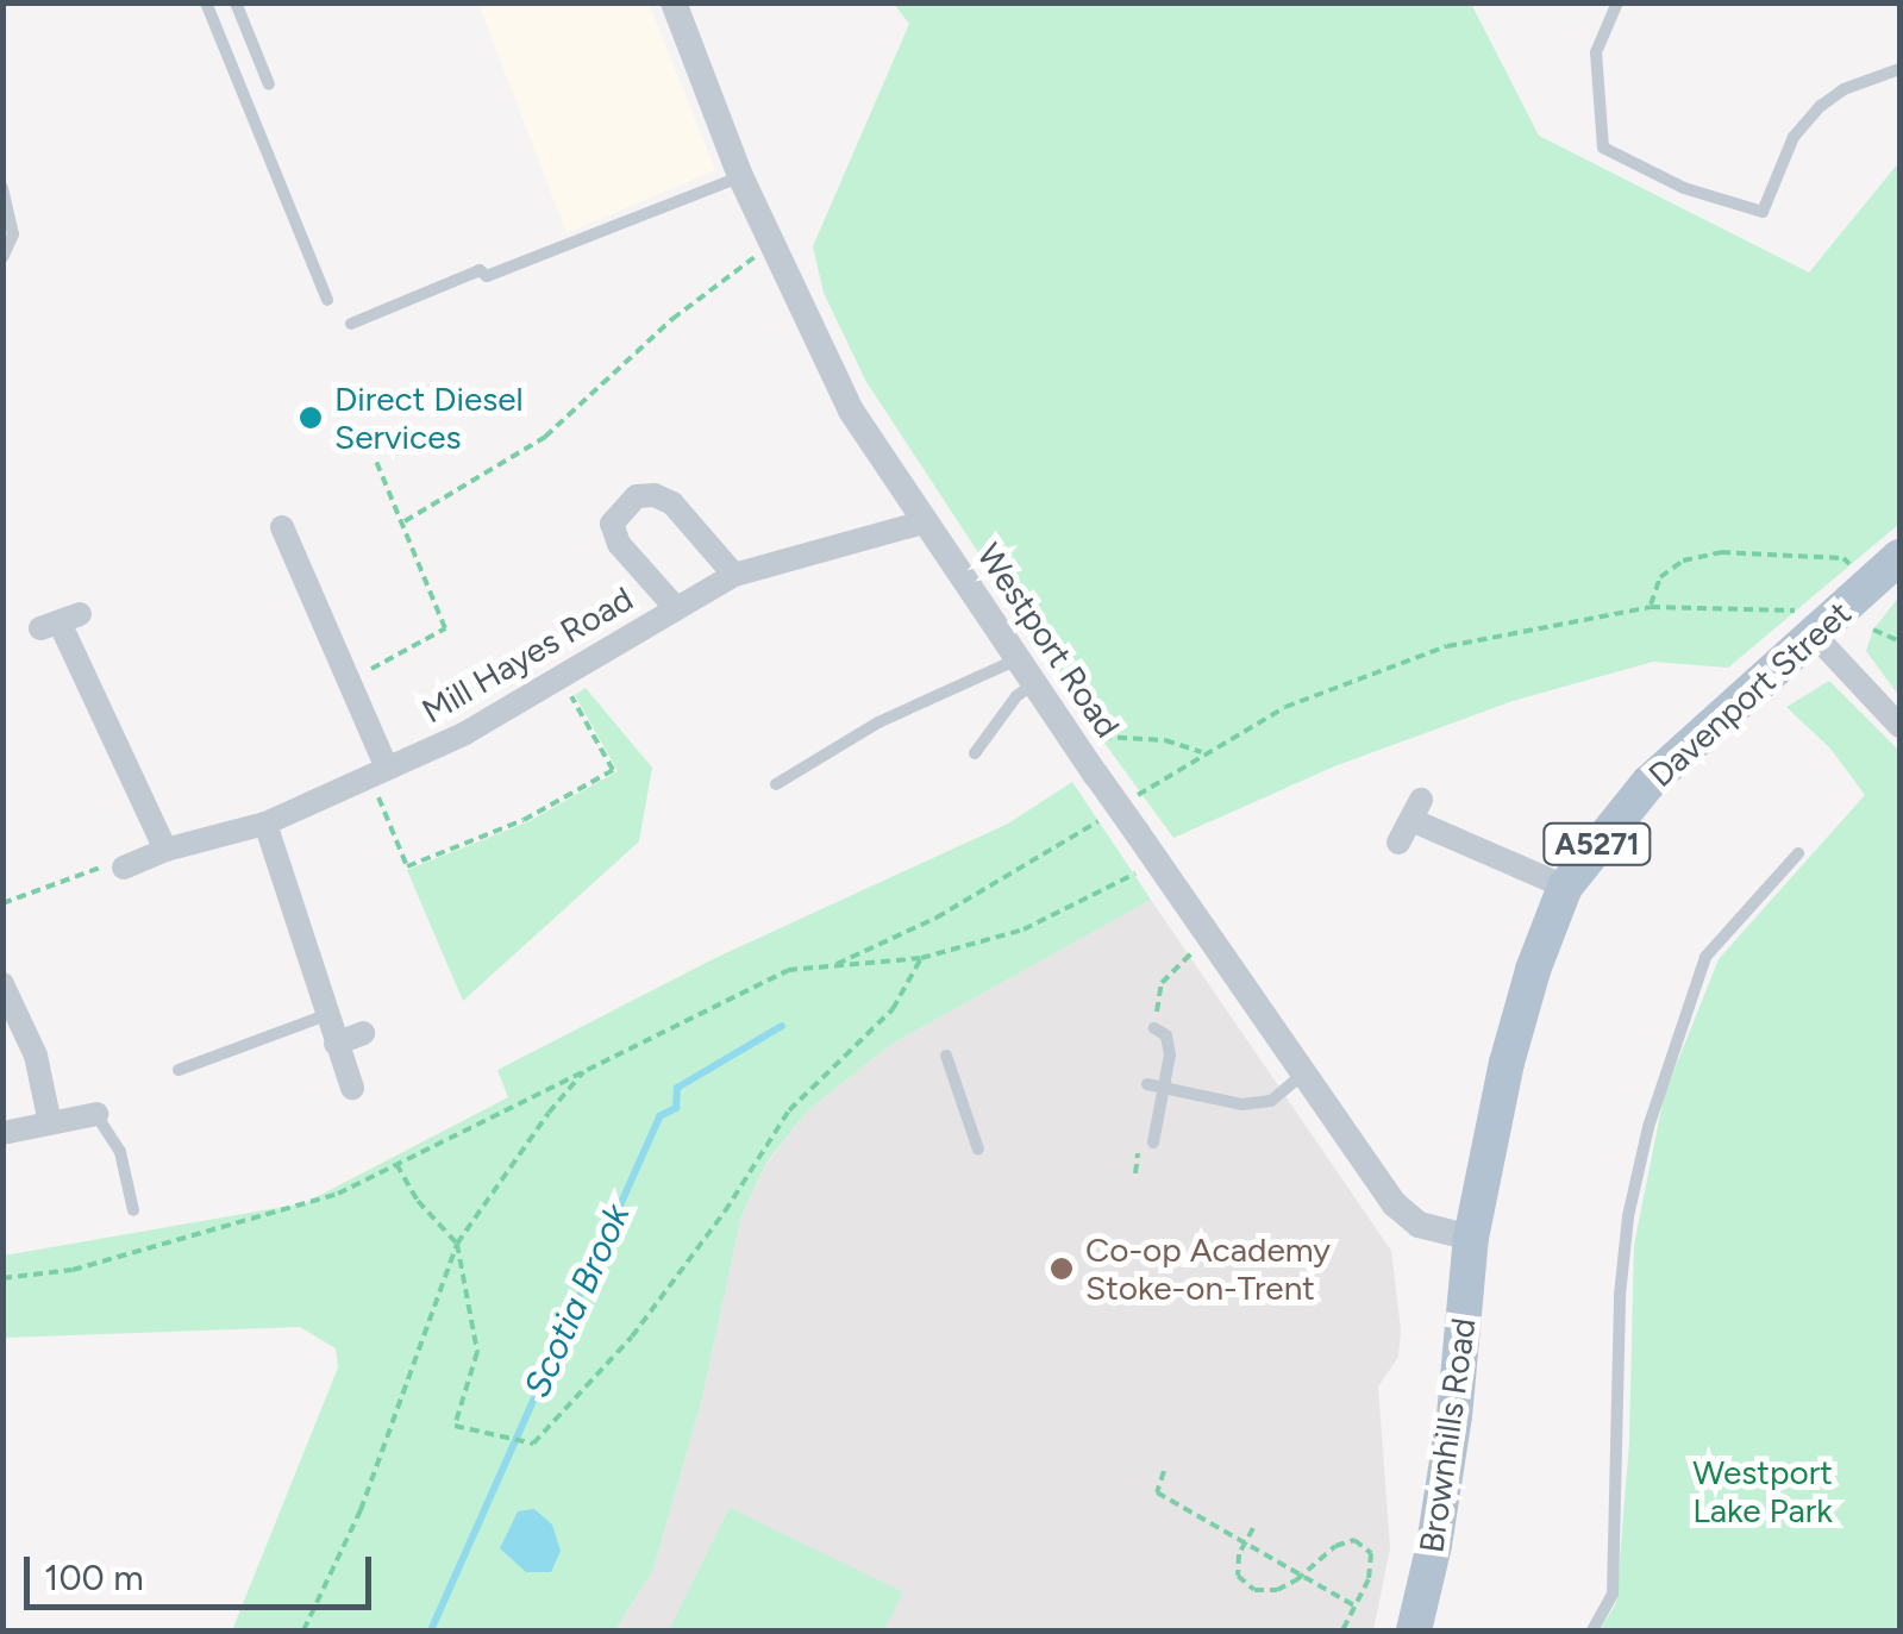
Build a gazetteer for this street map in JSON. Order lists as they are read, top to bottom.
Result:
{
  "streets": {
    "main road": ["Davenport Street", "A5271", "Brownhills Road"],
    "street": ["Westport Road", "Mill Hayes Road"]
  },
  "crossings": [
    ["Westport Road", "Mill Hayes Road"],
    ["Westport Road", "Davenport Street"],
    ["Westport Road", "Brownhills Road"],
    ["Davenport Street", "Brownhills Road"]
  ],
  "water": ["Scotia Brook"],
  "parks": ["Westport Lake Park"],
  "places": ["Direct Diesel Services", "Co-op Academy Stoke-on-Trent"],
  "scale_bar": "100 m"
}
